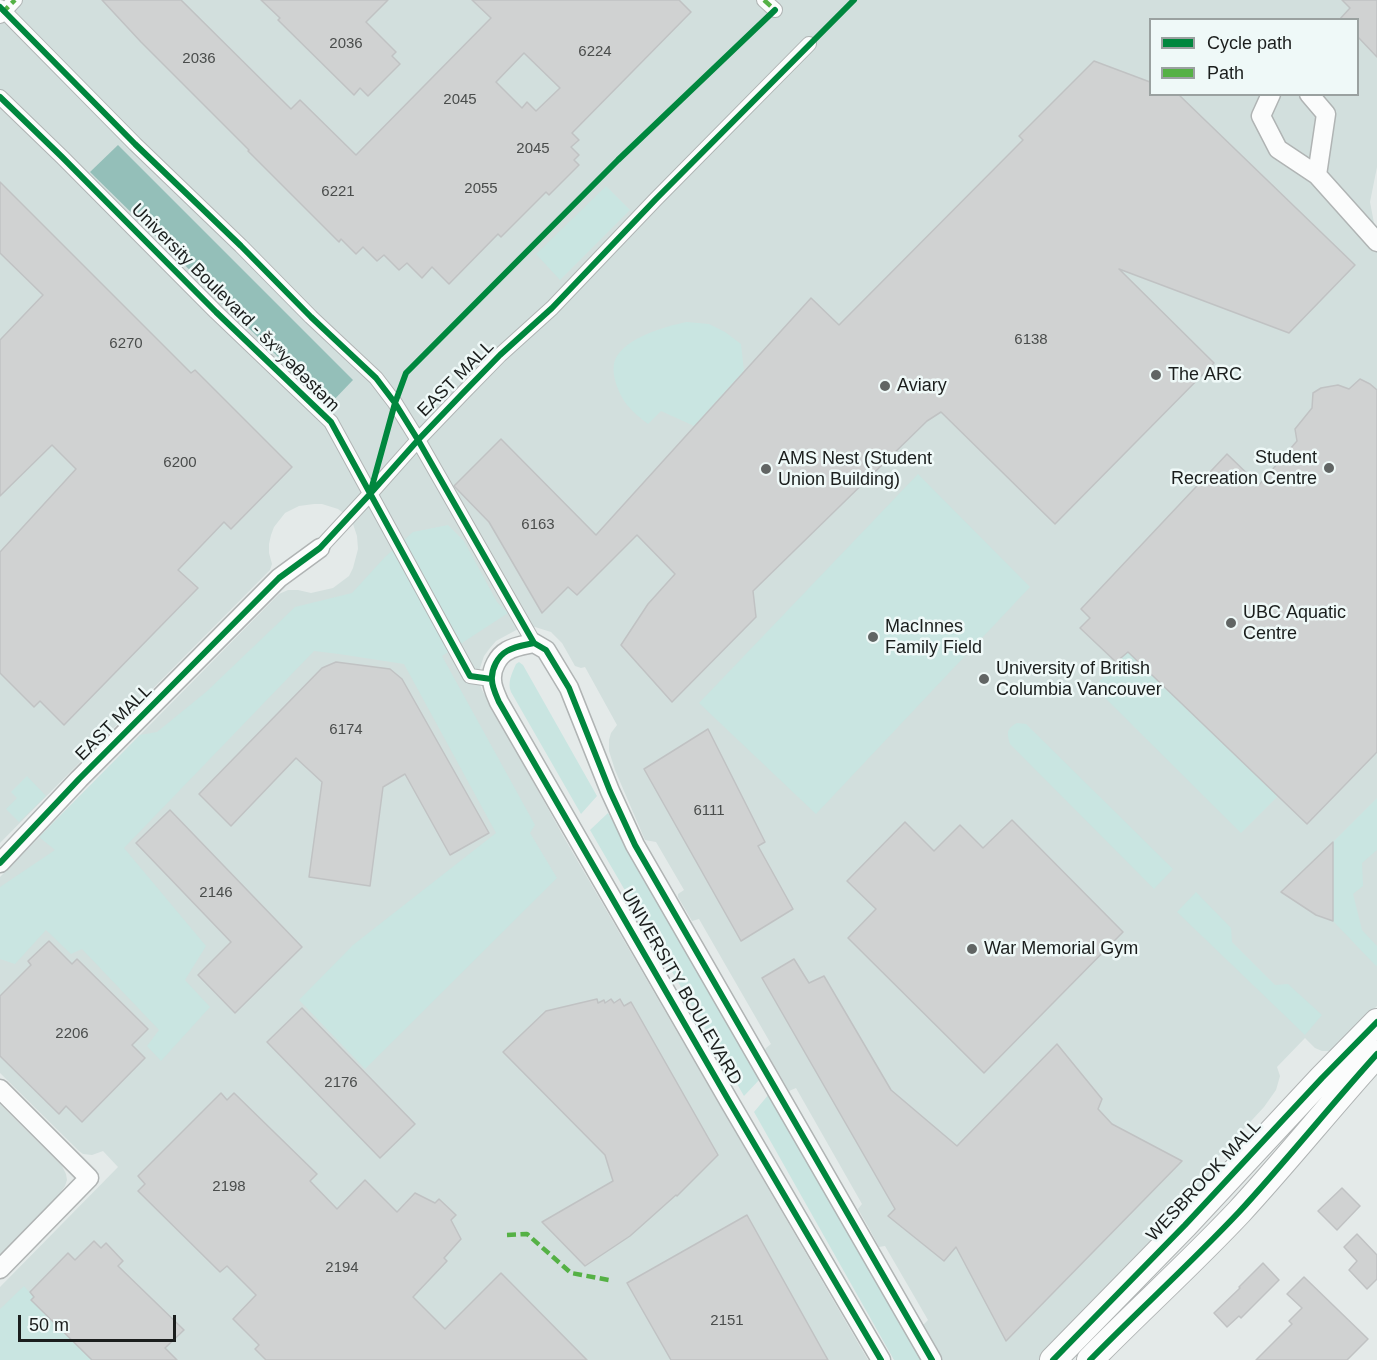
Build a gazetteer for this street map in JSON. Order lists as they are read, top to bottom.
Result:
{
  "streets": {
    "main road": ["WESBROOK MALL"],
    "street": ["University Boulevard - šxʷyəθəstəm", "EAST MALL", "UNIVERSITY BOULEVARD"]
  },
  "crossings": [
    ["University Boulevard - šxʷyəθəstəm", "EAST MALL"],
    ["University Boulevard - šxʷyəθəstəm", "UNIVERSITY BOULEVARD"],
    ["EAST MALL", "UNIVERSITY BOULEVARD"]
  ],
  "places": [
    "The ARC",
    "Aviary",
    "Student Recreation Centre",
    "AMS Nest (Student Union Building)",
    "UBC Aquatic Centre",
    "MacInnes Family Field",
    "University of British Columbia Vancouver",
    "War Memorial Gym"
  ],
  "house_numbers": [
    "2036",
    "6224",
    "2036",
    "2045",
    "2045",
    "2055",
    "6221",
    "6138",
    "6270",
    "6200",
    "6163",
    "6174",
    "6111",
    "2146",
    "2206",
    "2176",
    "2198",
    "2194",
    "2151"
  ],
  "legend": ["Cycle path", "Path"],
  "scale_bar": "50 m"
}
